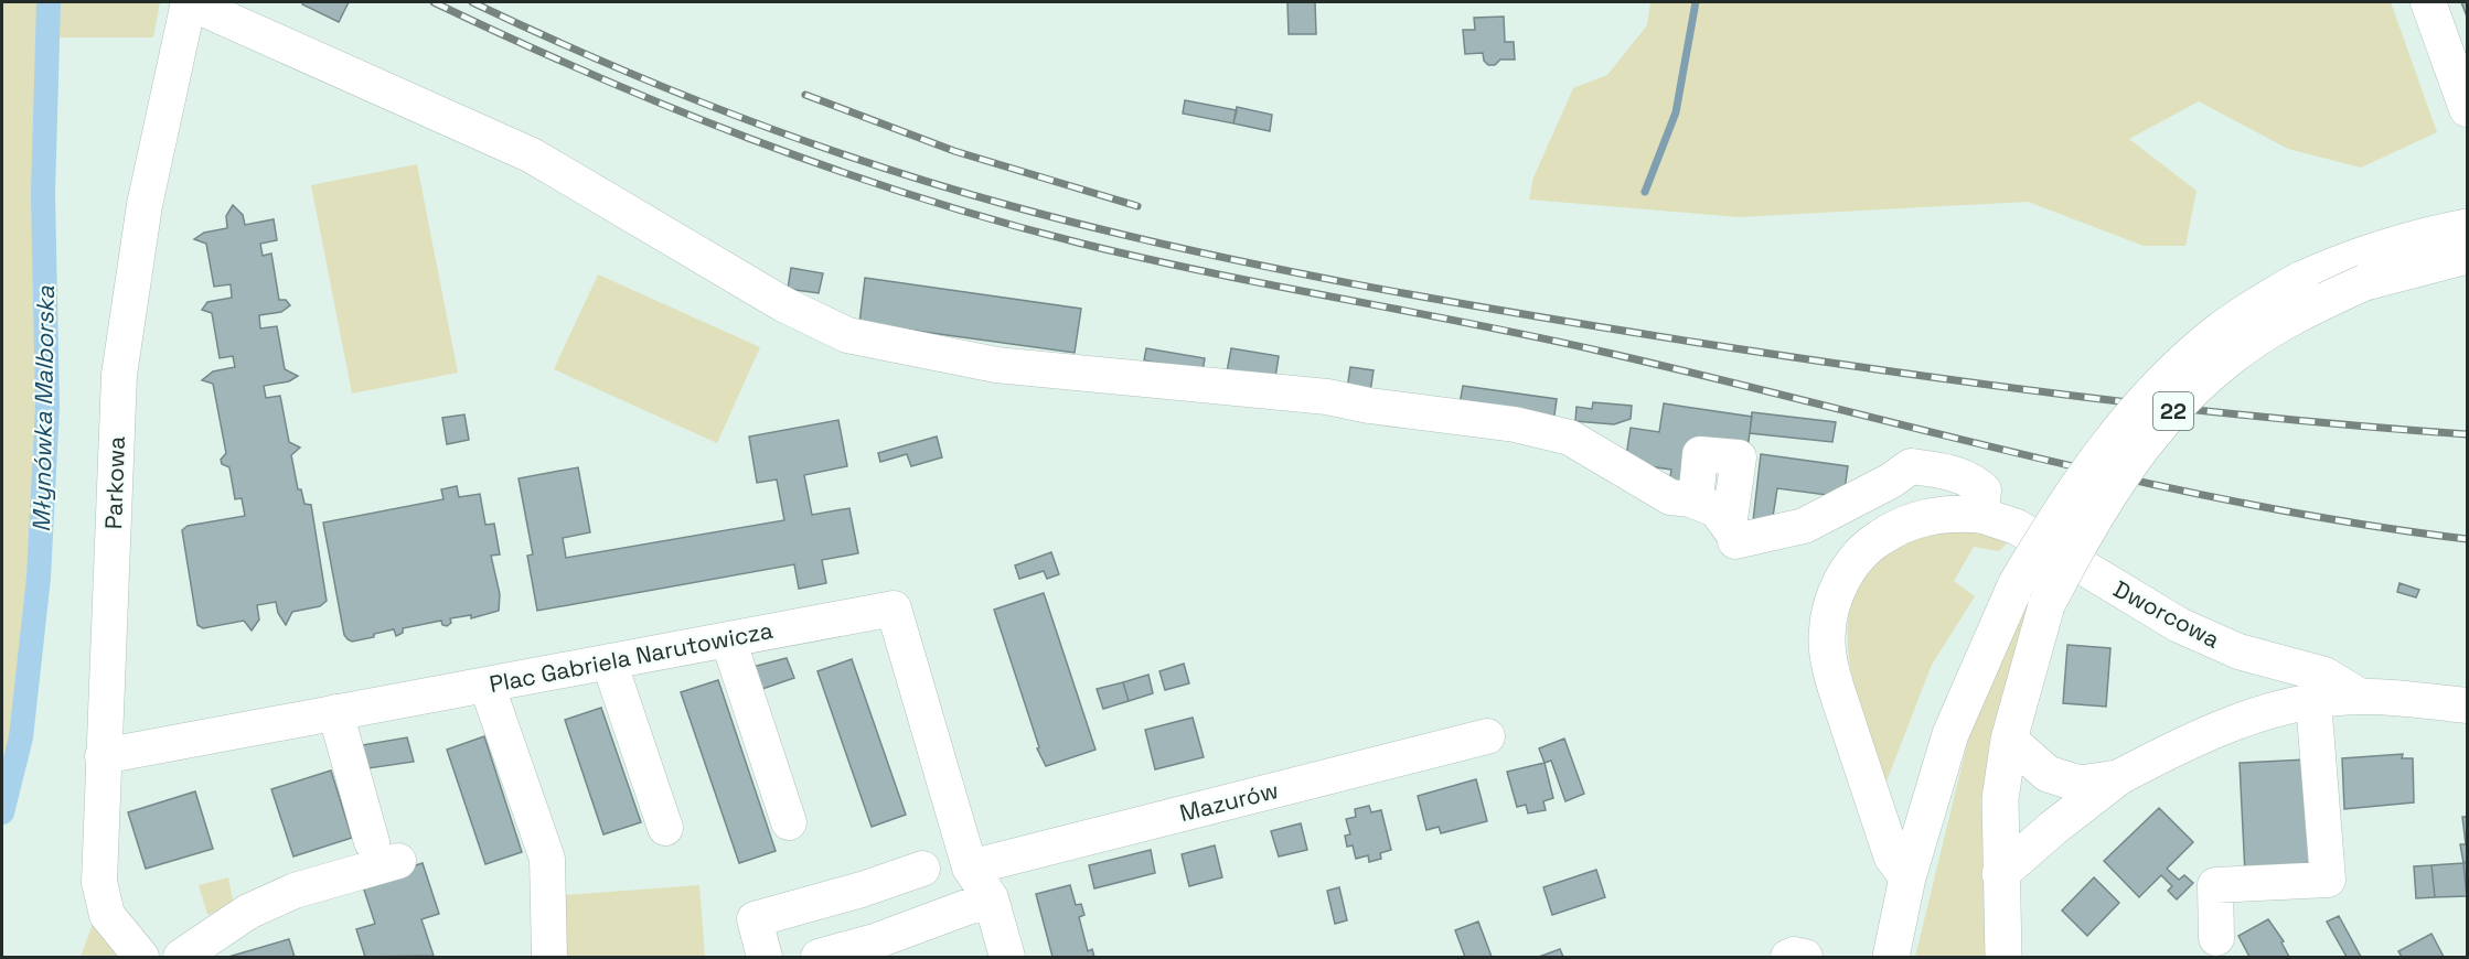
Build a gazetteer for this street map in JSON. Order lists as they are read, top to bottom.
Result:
{
  "streets": {
    "main road": ["22"],
    "street": [
      "Parkowa",
      "Dworcowa",
      "Plac Gabriela Narutowicza",
      "Mazurów"
    ]
  },
  "crossings": [
    ["Parkowa", "Plac Gabriela Narutowicza"],
    ["Plac Gabriela Narutowicza", "Mazurów"]
  ],
  "water": ["Młynówka Malborska"]
}
